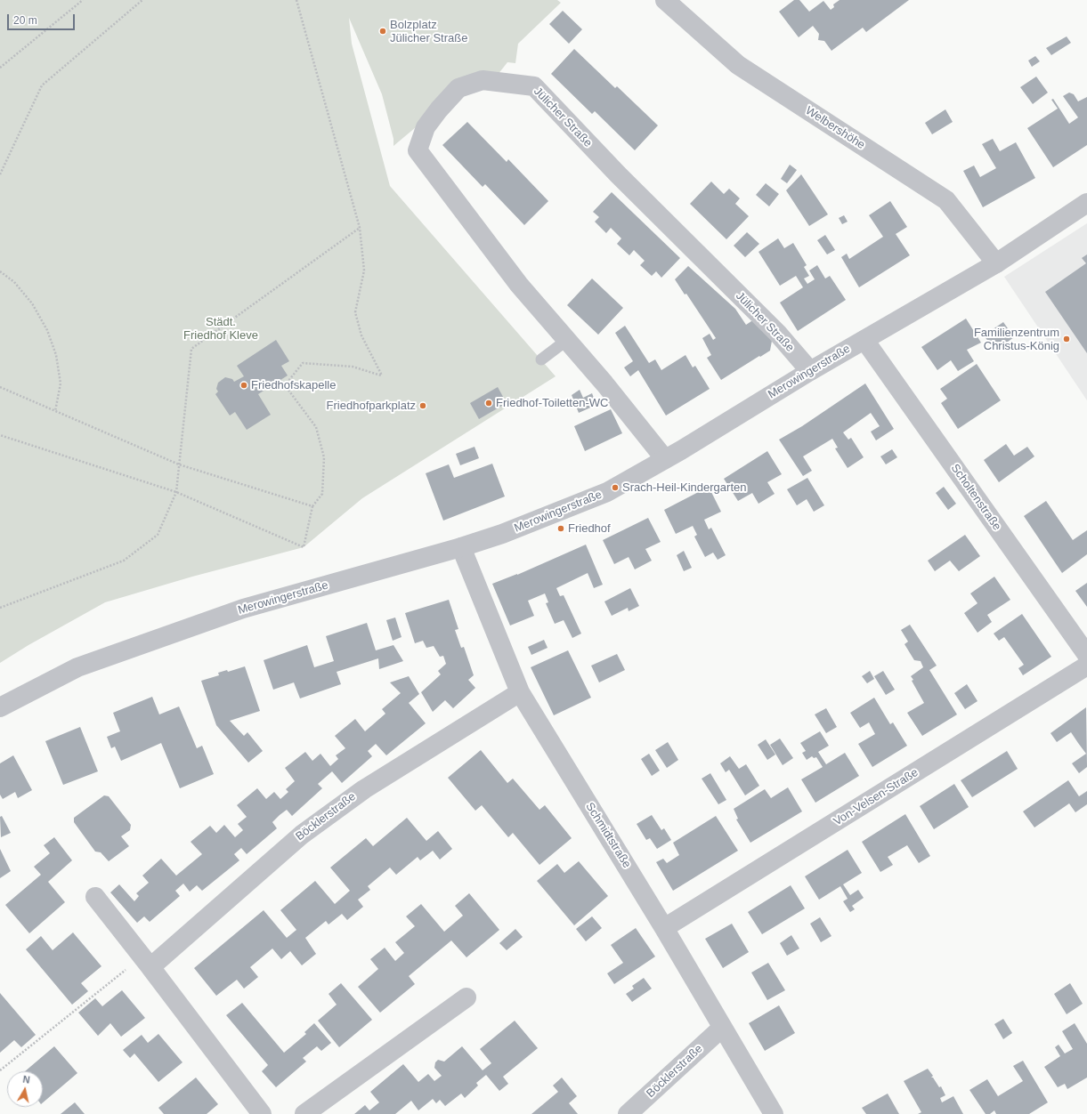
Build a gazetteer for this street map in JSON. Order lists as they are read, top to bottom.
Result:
{
  "streets": {
    "street": [
      "Jülicher Straße",
      "Welbershöhe",
      "Merowingerstraße",
      "Scholtenstraße",
      "Von-Velsen-Straße",
      "Böcklerstraße",
      "Schmidtstraße"
    ]
  },
  "crossings": [
    ["Jülicher Straße", "Merowingerstraße"],
    ["Welbershöhe", "Merowingerstraße"],
    ["Merowingerstraße", "Scholtenstraße"],
    ["Merowingerstraße", "Schmidtstraße"],
    ["Von-Velsen-Straße", "Schmidtstraße"],
    ["Böcklerstraße", "Schmidtstraße"]
  ],
  "parks": ["Städt. Friedhof Kleve"],
  "places": [
    "Bolzplatz Jülicher Straße",
    "Familienzentrum Christus-König",
    "Friedhofskapelle",
    "Friedhof-Toiletten-WC",
    "Friedhofparkplatz",
    "Srach-Heil-Kindergarten",
    "Friedhof"
  ],
  "scale_bar": "20 m",
  "north": "top"
}
